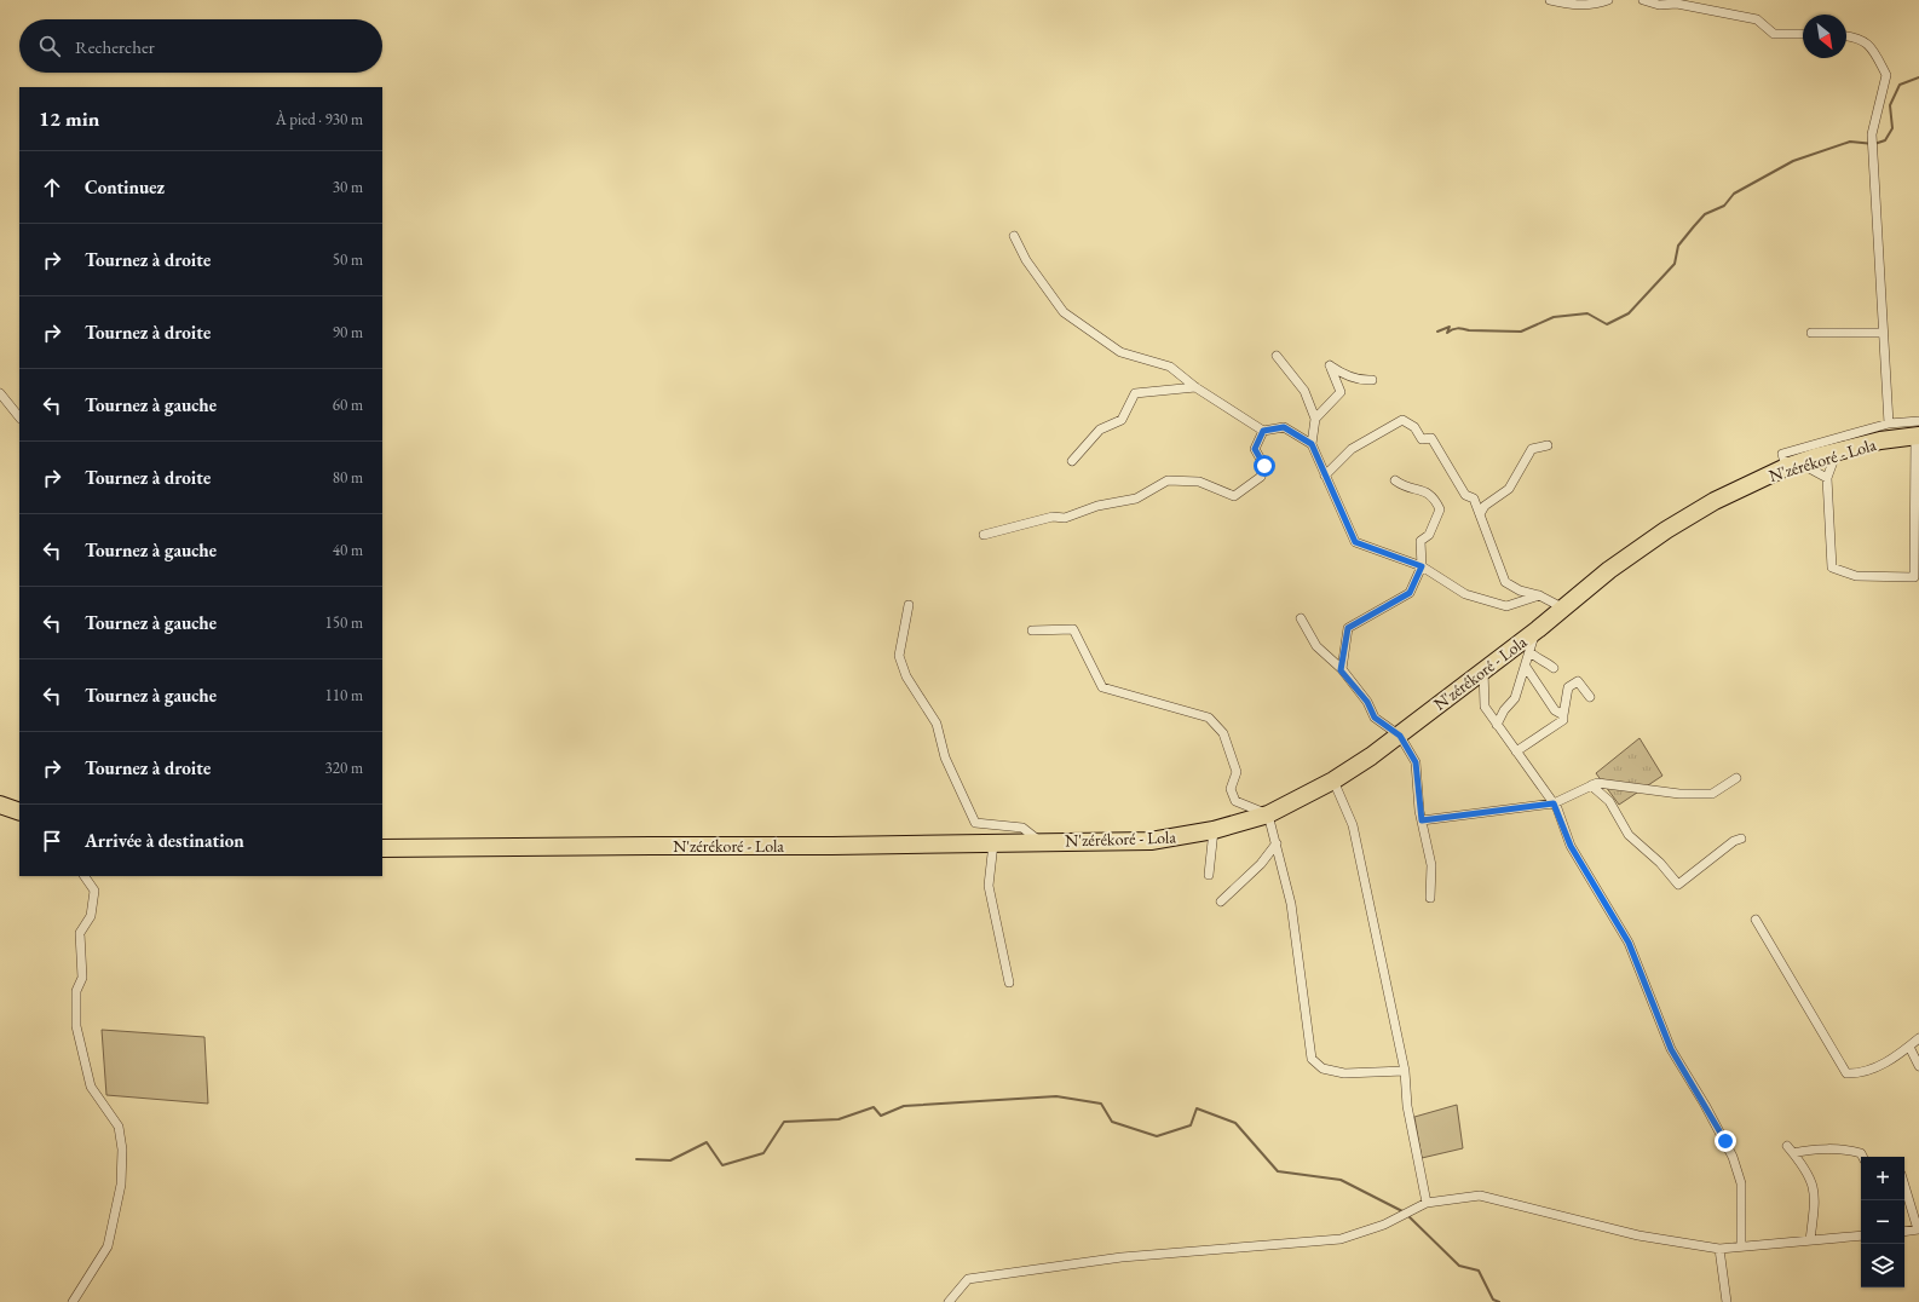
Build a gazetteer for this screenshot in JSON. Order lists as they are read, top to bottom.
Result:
{
  "streets": {
    "highway": ["N'zérékoré - Lola"]
  },
  "north": "bottom right",
  "page": {
    "search": "Rechercher",
    "heading": ["12 min", "À pied · 930 m"],
    "list": [
      ["Continuez", "30 m"],
      ["Tournez à droite", "50 m"],
      ["Tournez à droite", "90 m"],
      ["Tournez à gauche", "60 m"],
      ["Tournez à droite", "80 m"],
      ["Tournez à gauche", "40 m"],
      ["Tournez à gauche", "150 m"],
      ["Tournez à gauche", "110 m"],
      ["Tournez à droite", "320 m"],
      "Arrivée à destination"
    ],
    "map_buttons": ["+", "−"]
  }
}
